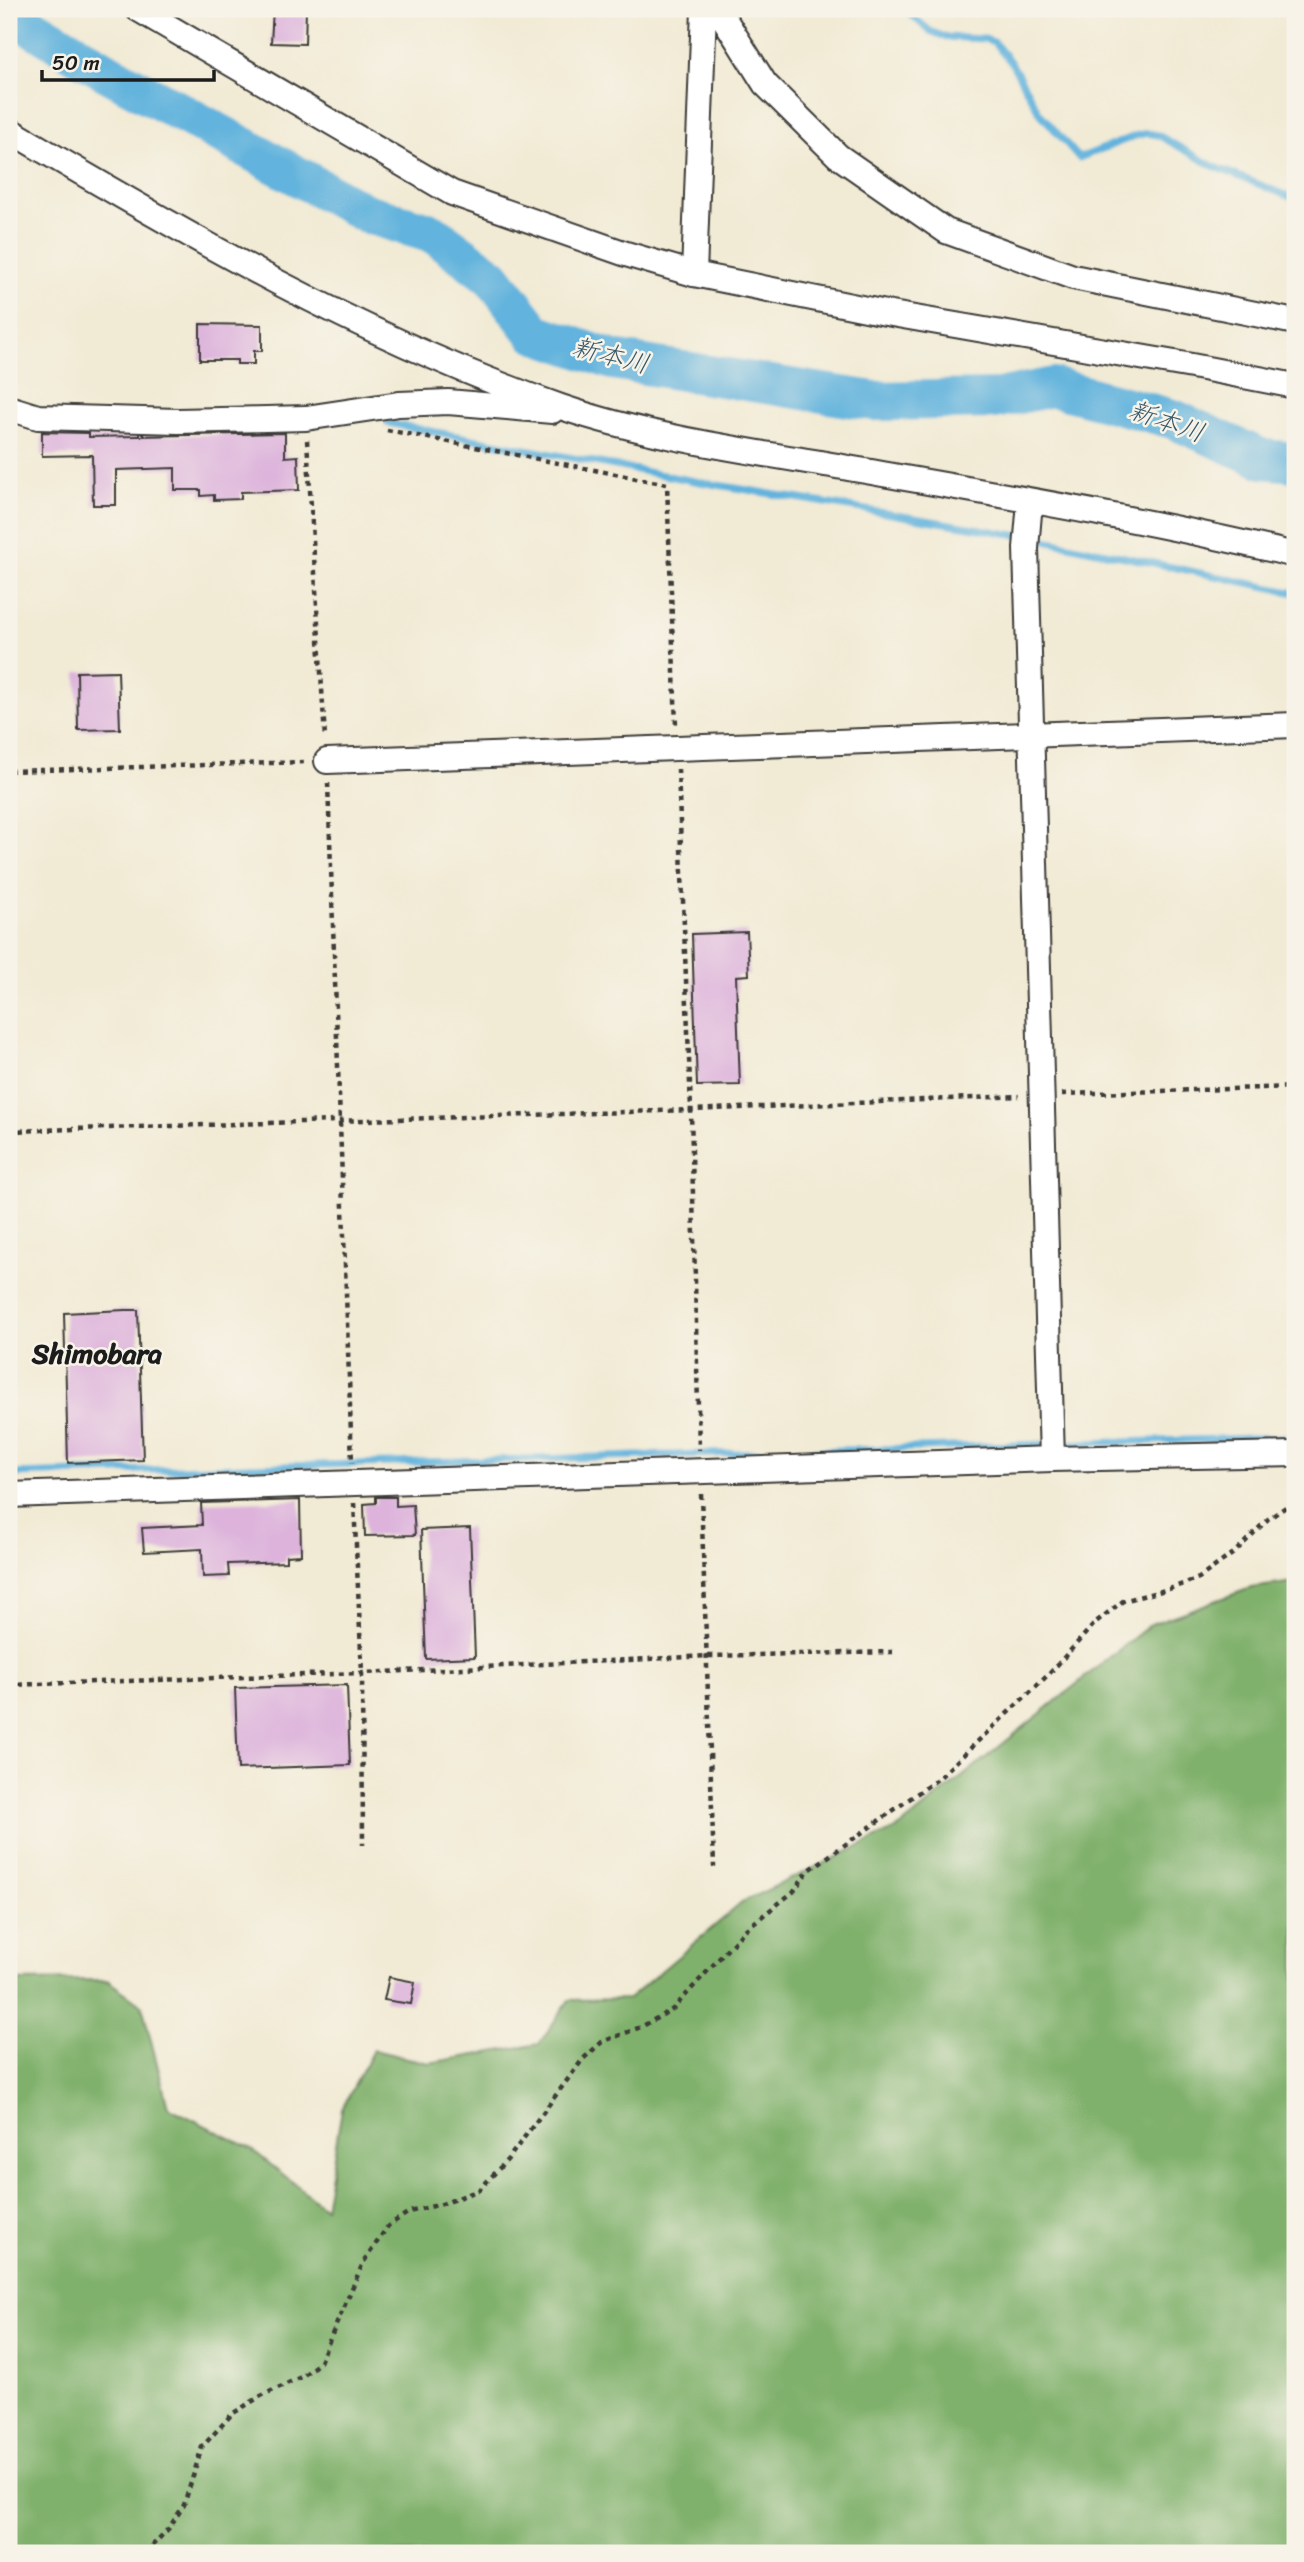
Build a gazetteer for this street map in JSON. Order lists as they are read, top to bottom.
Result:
{
  "districts": ["Shimobara"],
  "water": ["新本川"],
  "scale_bar": "50 m"
}
